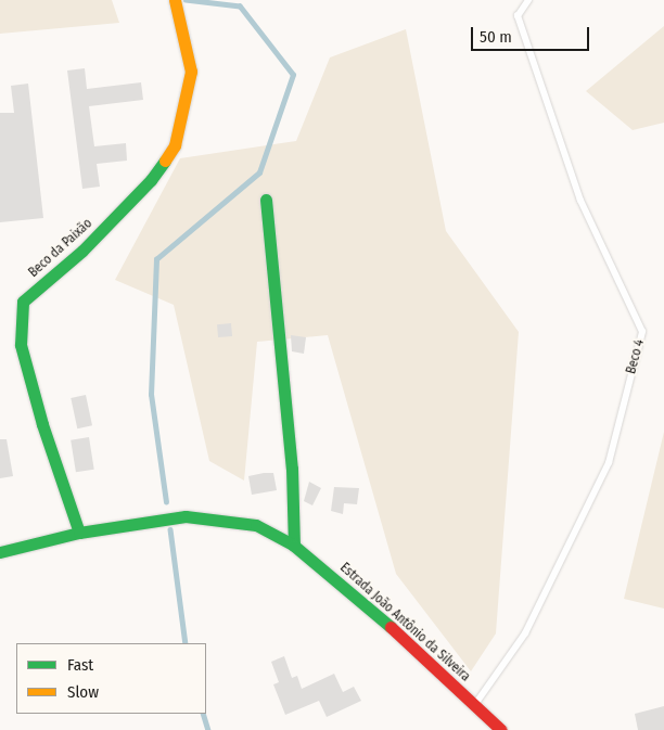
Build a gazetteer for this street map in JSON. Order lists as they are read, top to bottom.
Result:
{
  "streets": {
    "street": ["Beco da Paixão", "Estrada João Antônio da Silveira"],
    "lane": ["Beco 4"]
  },
  "crossings": [
    ["Beco da Paixão", "Estrada João Antônio da Silveira"],
    ["Beco 4", "Estrada João Antônio da Silveira"]
  ],
  "legend": ["Fast", "Slow"],
  "scale_bar": "50 m"
}
